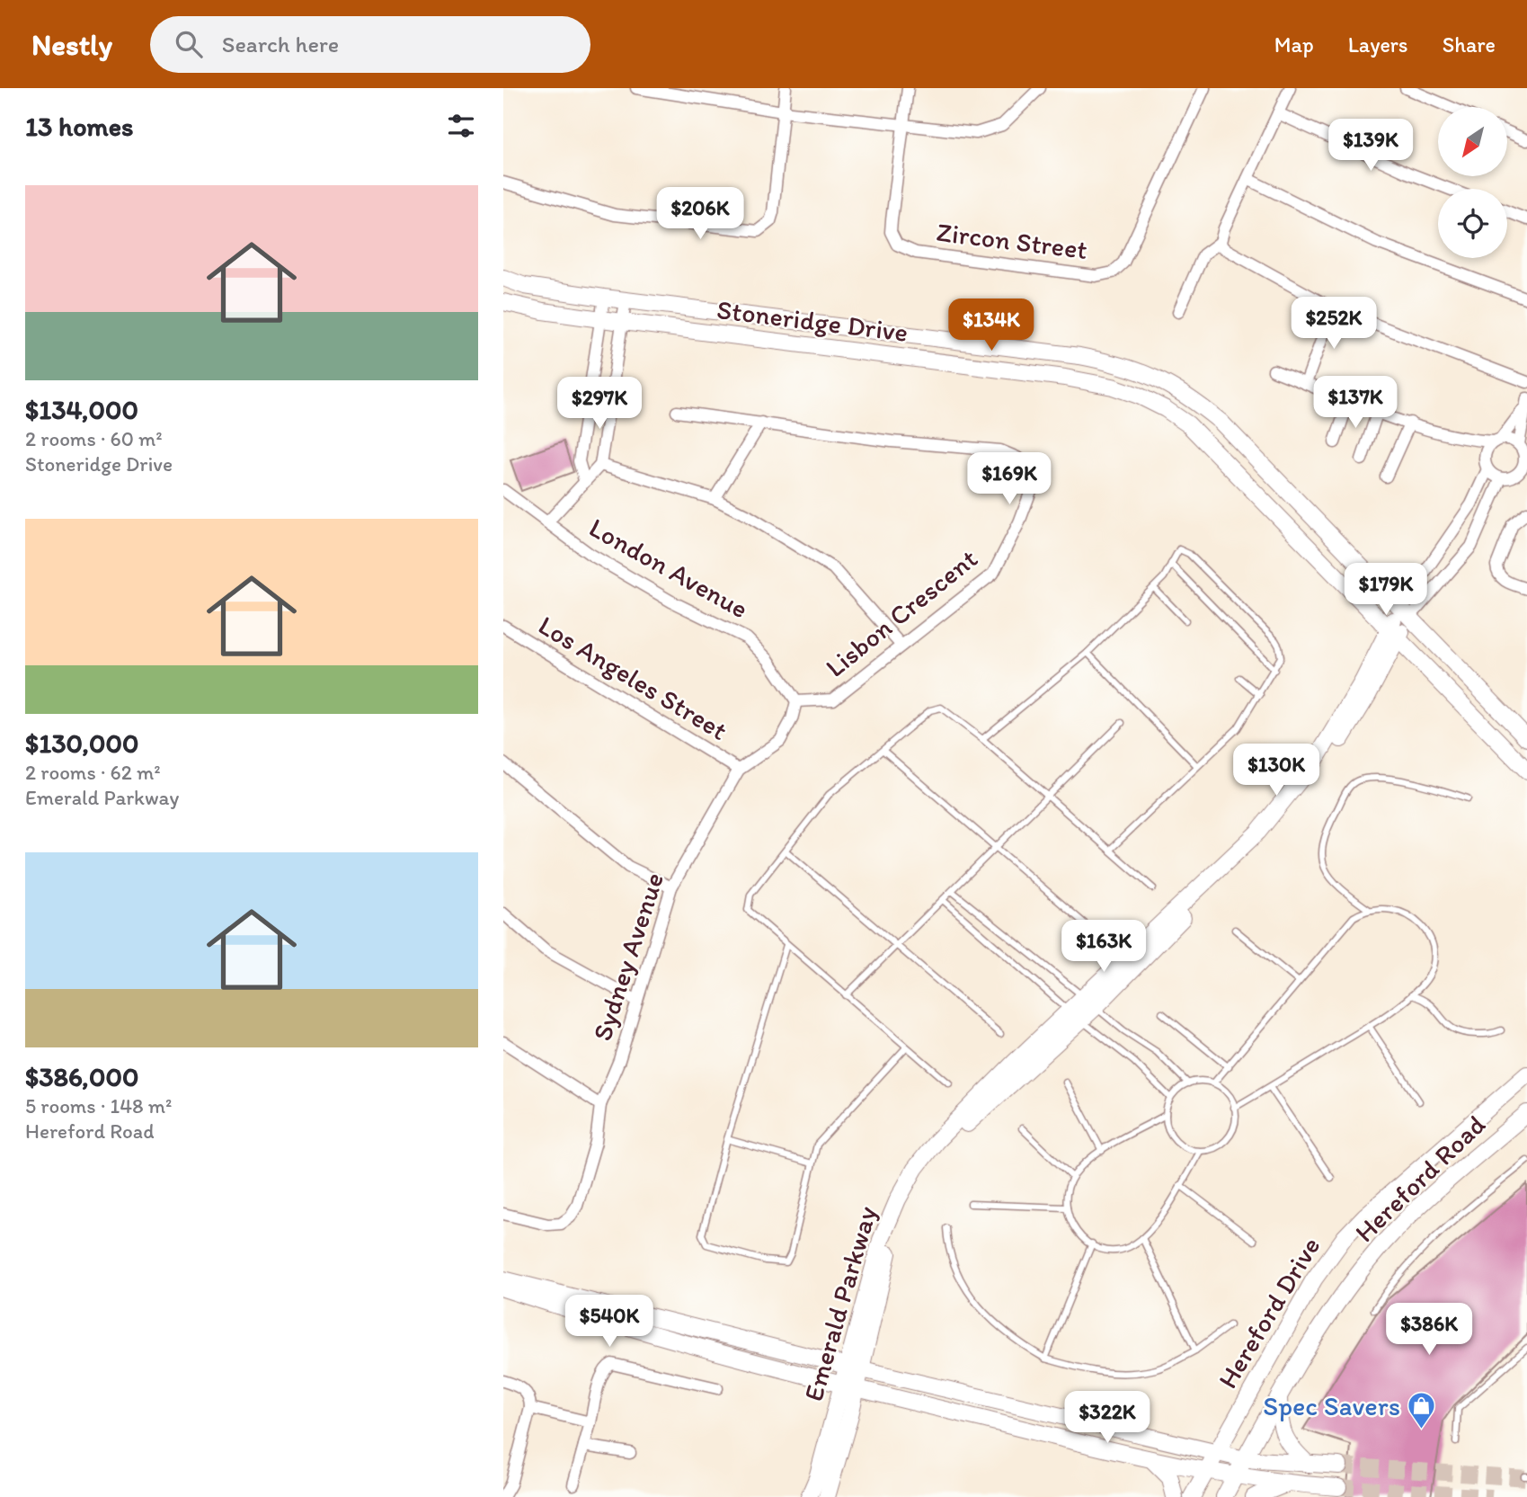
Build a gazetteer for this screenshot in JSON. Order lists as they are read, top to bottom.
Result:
{
  "streets": {
    "street": [
      "Zircon Street",
      "Stoneridge Drive",
      "London Avenue",
      "Lisbon Crescent",
      "Los Angeles Street",
      "Sydney Avenue",
      "Hereford Road",
      "Emerald Parkway",
      "Hereford Drive"
    ]
  },
  "crossings": [
    ["Stoneridge Drive", "Emerald Parkway"],
    ["London Avenue", "Lisbon Crescent"],
    ["London Avenue", "Sydney Avenue"],
    ["Lisbon Crescent", "Sydney Avenue"],
    ["Los Angeles Street", "Sydney Avenue"]
  ],
  "places": {
    "shop": ["Spec Savers"]
  },
  "north": "bottom left",
  "page": {
    "header": "Nestly",
    "search": "Search here",
    "nav": ["Map", "Layers", "Share"],
    "heading": "13 homes",
    "price": [
      "$139K",
      "$206K",
      "$252K",
      "$134K",
      "$137K",
      "$297K",
      "$169K",
      "$179K",
      "$130K",
      "$163K",
      "$540K",
      "$386K",
      "$322K"
    ],
    "list": [
      {
        "name": "$134,000",
        "note": "2 rooms · 60 m² · Stoneridge Drive"
      },
      {
        "name": "$130,000",
        "note": "2 rooms · 62 m² · Emerald Parkway"
      },
      {
        "name": "$386,000",
        "note": "5 rooms · 148 m² · Hereford Road"
      }
    ]
  }
}
